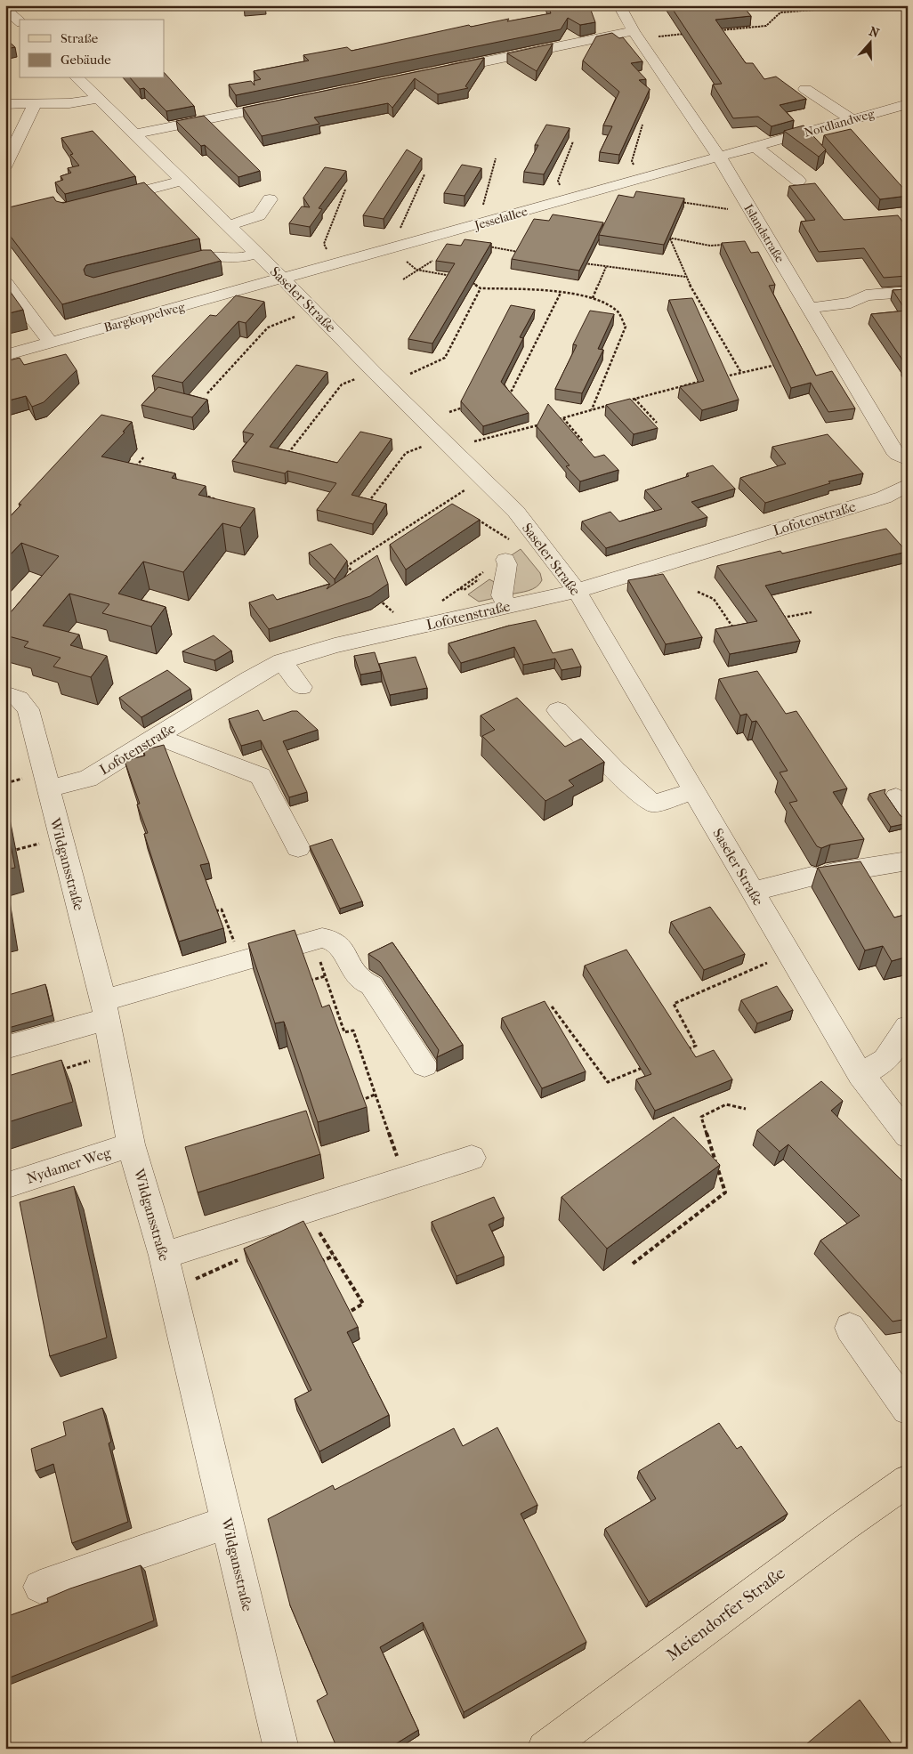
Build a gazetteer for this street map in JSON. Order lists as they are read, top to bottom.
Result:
{
  "streets": {
    "main road": ["Meiendorfer Straße"],
    "street": [
      "Nordlandweg",
      "Jesselallee",
      "Islandstraße",
      "Saseler Straße",
      "Bargkoppelweg",
      "Lofotenstraße",
      "Wildgansstraße",
      "Nydamer Weg"
    ]
  },
  "crossings": [
    ["Nordlandweg", "Jesselallee"],
    ["Nordlandweg", "Islandstraße"],
    ["Jesselallee", "Islandstraße"],
    ["Jesselallee", "Saseler Straße"],
    ["Jesselallee", "Bargkoppelweg"],
    ["Saseler Straße", "Bargkoppelweg"],
    ["Saseler Straße", "Lofotenstraße"],
    ["Lofotenstraße", "Wildgansstraße"],
    ["Wildgansstraße", "Nydamer Weg"]
  ],
  "legend": ["Straße", "Gebäude"],
  "north": "top"
}
